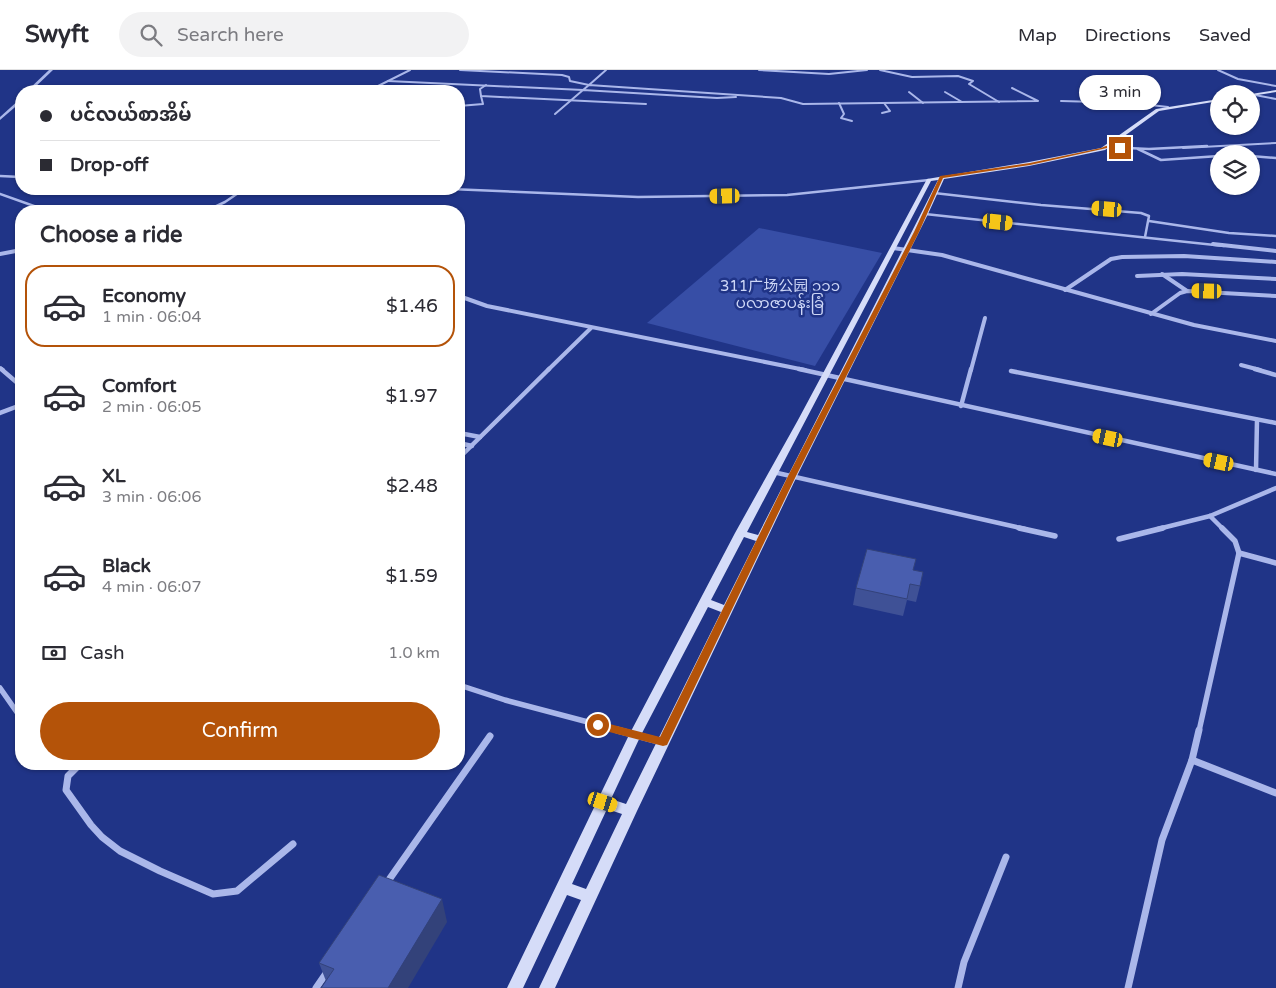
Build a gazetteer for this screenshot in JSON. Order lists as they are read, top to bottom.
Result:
{
  "parks": ["311广场公园 ၃၁၁ ပလာဇာပန်းခြံ"],
  "page": {
    "header": "Swyft",
    "search": "Search here",
    "nav": ["Map", "Directions", "Saved"],
    "bubble": "3 min",
    "banner": ["ပင်လယ်စာအိမ်", "Drop-off"],
    "heading": "Choose a ride",
    "list": [
      {
        "name": "Economy",
        "note": "1 min · 06:04",
        "value": "$1.46"
      },
      {
        "name": "Comfort",
        "note": "2 min · 06:05",
        "value": "$1.97"
      },
      {
        "name": "XL",
        "note": "3 min · 06:06",
        "value": "$2.48"
      },
      {
        "name": "Black",
        "note": "4 min · 06:07",
        "value": "$1.59"
      }
    ],
    "pay": ["Cash", "1.0 km"],
    "buttons": "Confirm"
  }
}
